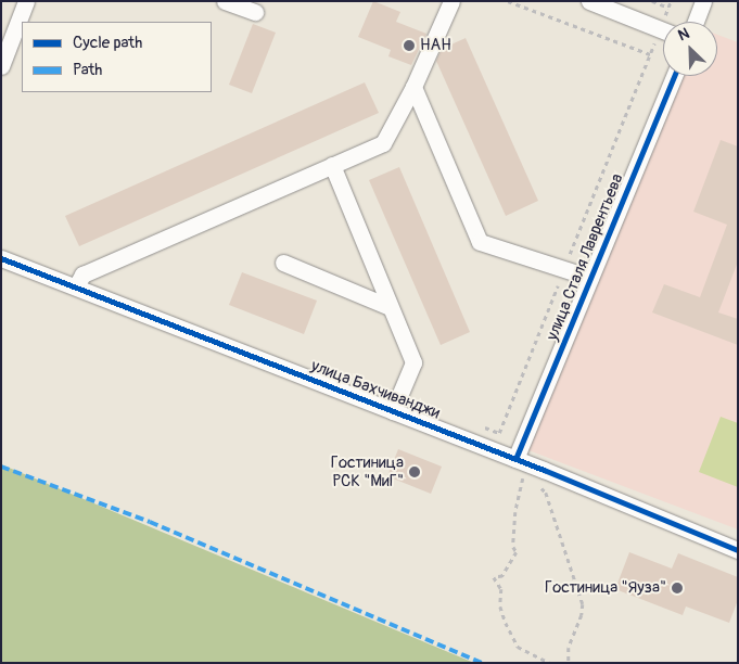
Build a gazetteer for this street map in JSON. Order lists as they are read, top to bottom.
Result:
{
  "streets": {
    "street": ["улица Сталя Лаврентьева", "улица Бахчиванджи"]
  },
  "crossings": [
    ["улица Сталя Лаврентьева", "улица Бахчиванджи"]
  ],
  "places": ["НАН", "Гостиница РСК \"МиГ\"", "Гостиница \"Яуза\""],
  "legend": ["Cycle path", "Path"],
  "north": "top left"
}
